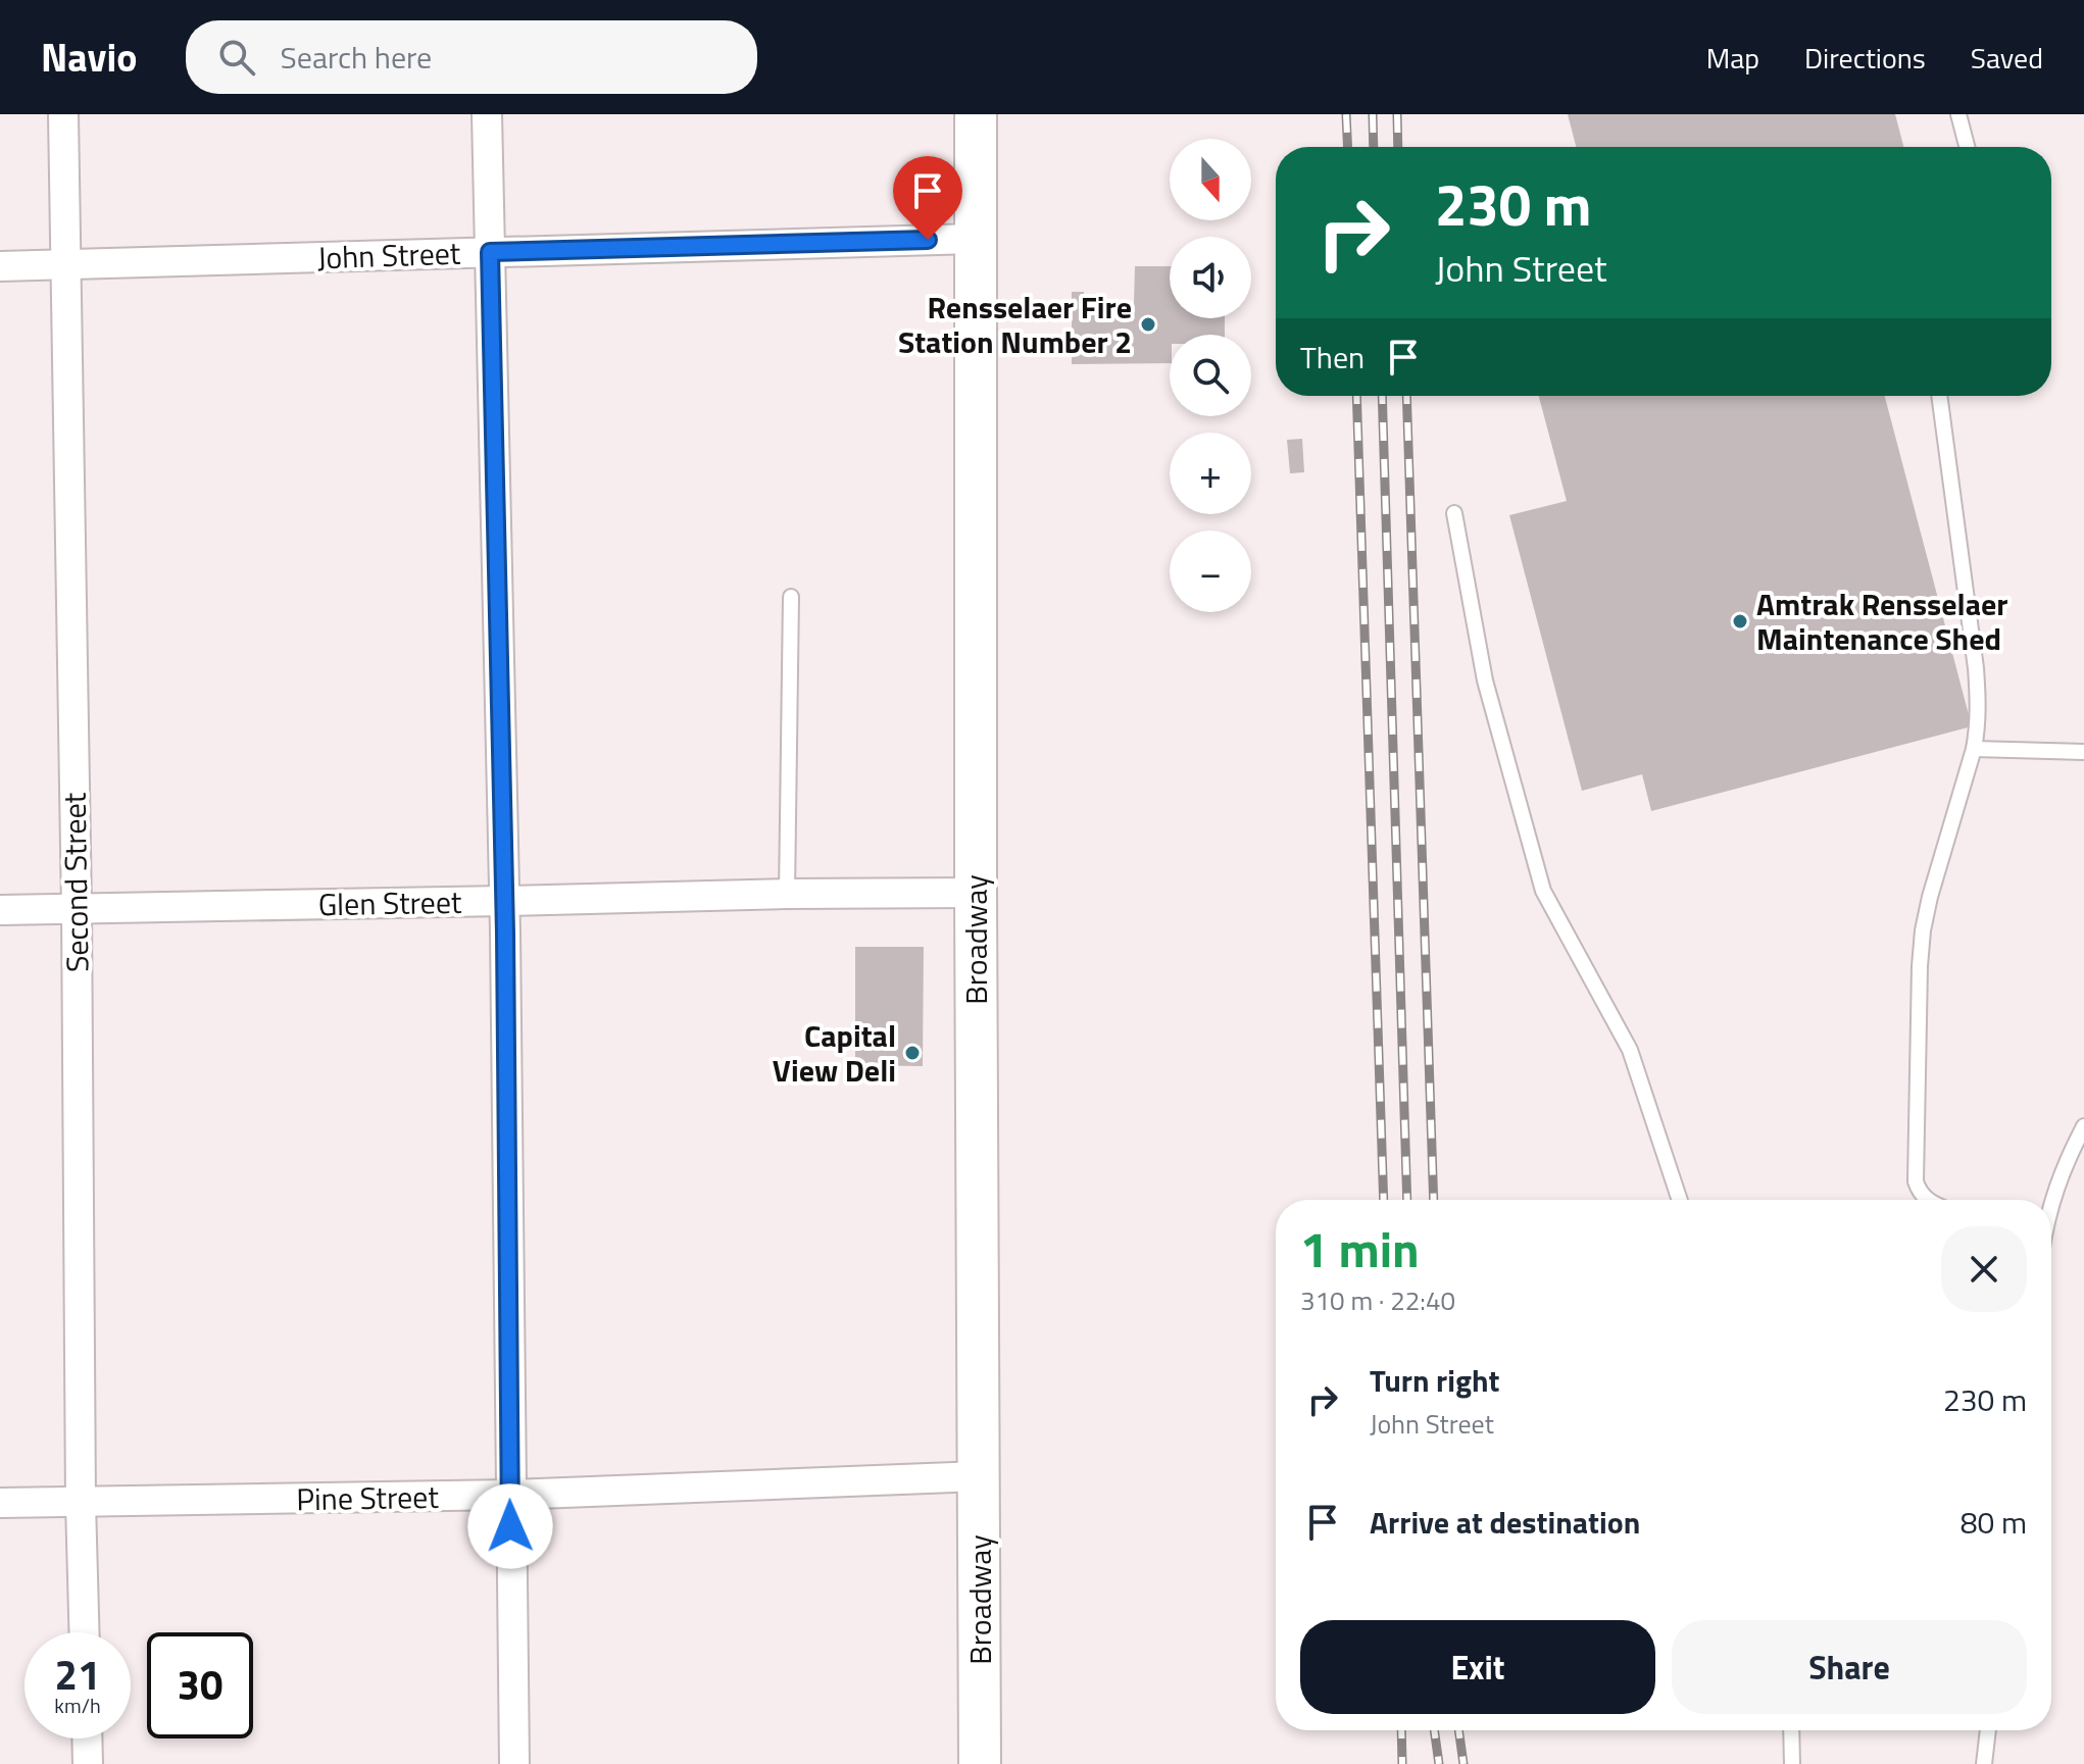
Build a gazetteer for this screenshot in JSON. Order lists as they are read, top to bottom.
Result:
{
  "streets": {
    "street": [
      "John Street",
      "Second Street",
      "Glen Street",
      "Broadway",
      "Pine Street"
    ]
  },
  "crossings": [
    ["John Street", "Second Street"],
    ["John Street", "Broadway"],
    ["Second Street", "Glen Street"],
    ["Second Street", "Pine Street"],
    ["Glen Street", "Broadway"],
    ["Broadway", "Pine Street"]
  ],
  "places": ["Rensselaer Fire Station Number 2", "Amtrak Rensselaer Maintenance Shed", "Capital View Deli"],
  "north": "bottom",
  "page": {
    "header": "Navio",
    "search": "Search here",
    "nav": ["Map", "Directions", "Saved"],
    "map_buttons": ["+", "−"],
    "turn": ["230 m", "John Street"],
    "then": "Then",
    "heading": ["1 min", "310 m · 22:40"],
    "list": [
      {
        "name": "Turn right",
        "note": "John Street",
        "value": "230 m"
      },
      {
        "name": "Arrive at destination",
        "value": "80 m"
      }
    ],
    "buttons": ["Exit", "Share"],
    "speed": "21 km/h",
    "limit": "30"
  }
}
